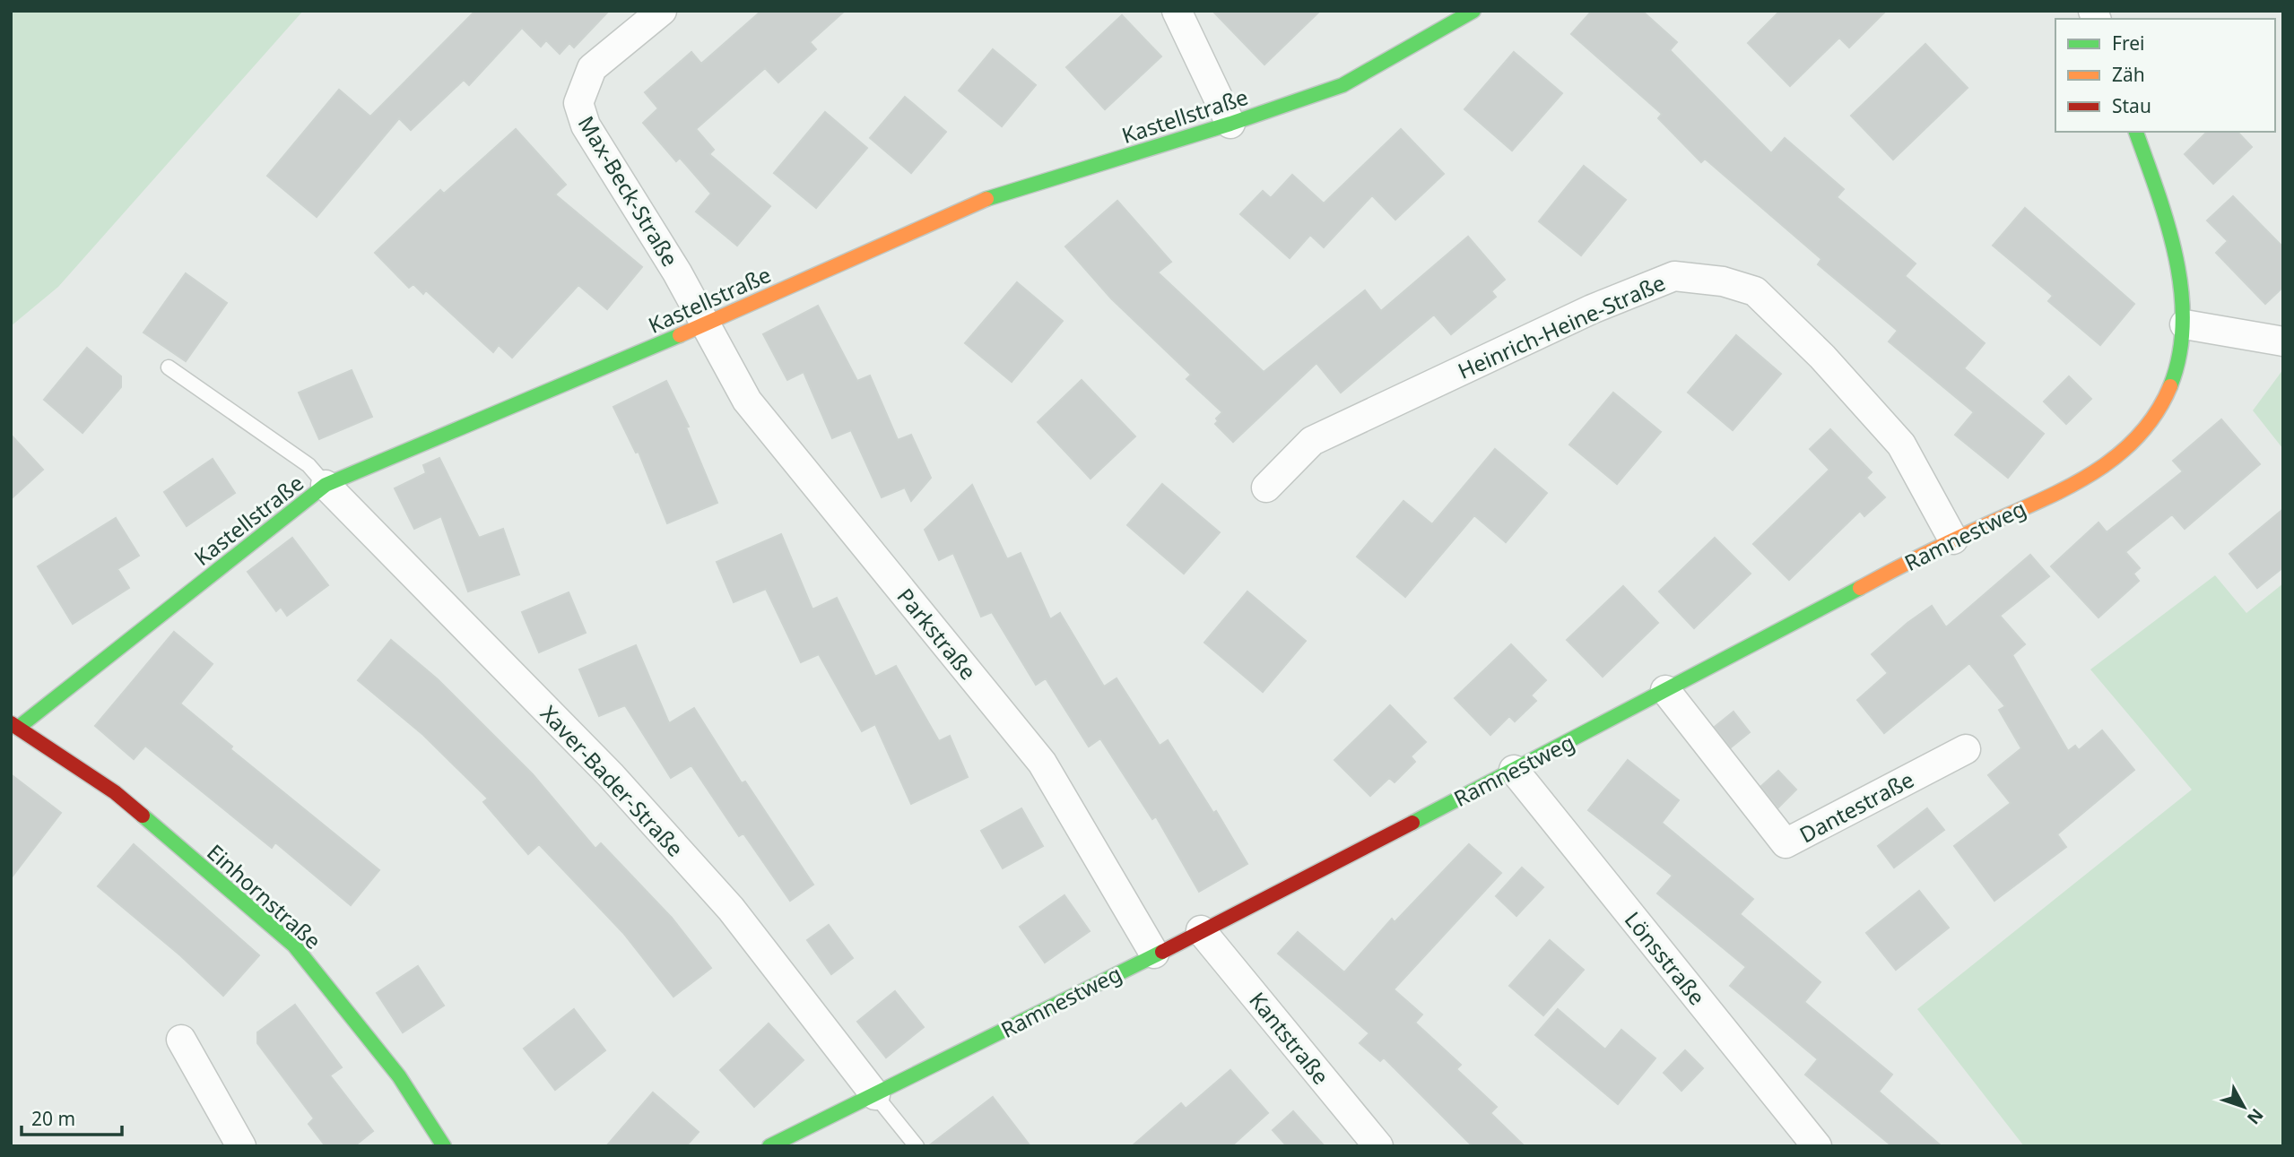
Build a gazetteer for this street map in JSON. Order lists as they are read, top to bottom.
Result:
{
  "streets": {
    "street": [
      "Kastellstraße",
      "Max-Beck-Straße",
      "Heinrich-Heine-Straße",
      "Ramnestweg",
      "Parkstraße",
      "Xaver-Bader-Straße",
      "Dantestraße",
      "Einhornstraße",
      "Lönsstraße",
      "Kantstraße"
    ]
  },
  "crossings": [
    ["Kastellstraße", "Max-Beck-Straße"],
    ["Kastellstraße", "Parkstraße"],
    ["Kastellstraße", "Xaver-Bader-Straße"],
    ["Kastellstraße", "Einhornstraße"],
    ["Max-Beck-Straße", "Parkstraße"],
    ["Heinrich-Heine-Straße", "Ramnestweg"],
    ["Ramnestweg", "Parkstraße"],
    ["Ramnestweg", "Xaver-Bader-Straße"],
    ["Ramnestweg", "Dantestraße"],
    ["Ramnestweg", "Lönsstraße"],
    ["Ramnestweg", "Kantstraße"]
  ],
  "legend": ["Frei", "Zäh", "Stau"],
  "scale_bar": "20 m",
  "north": "bottom right"
}
